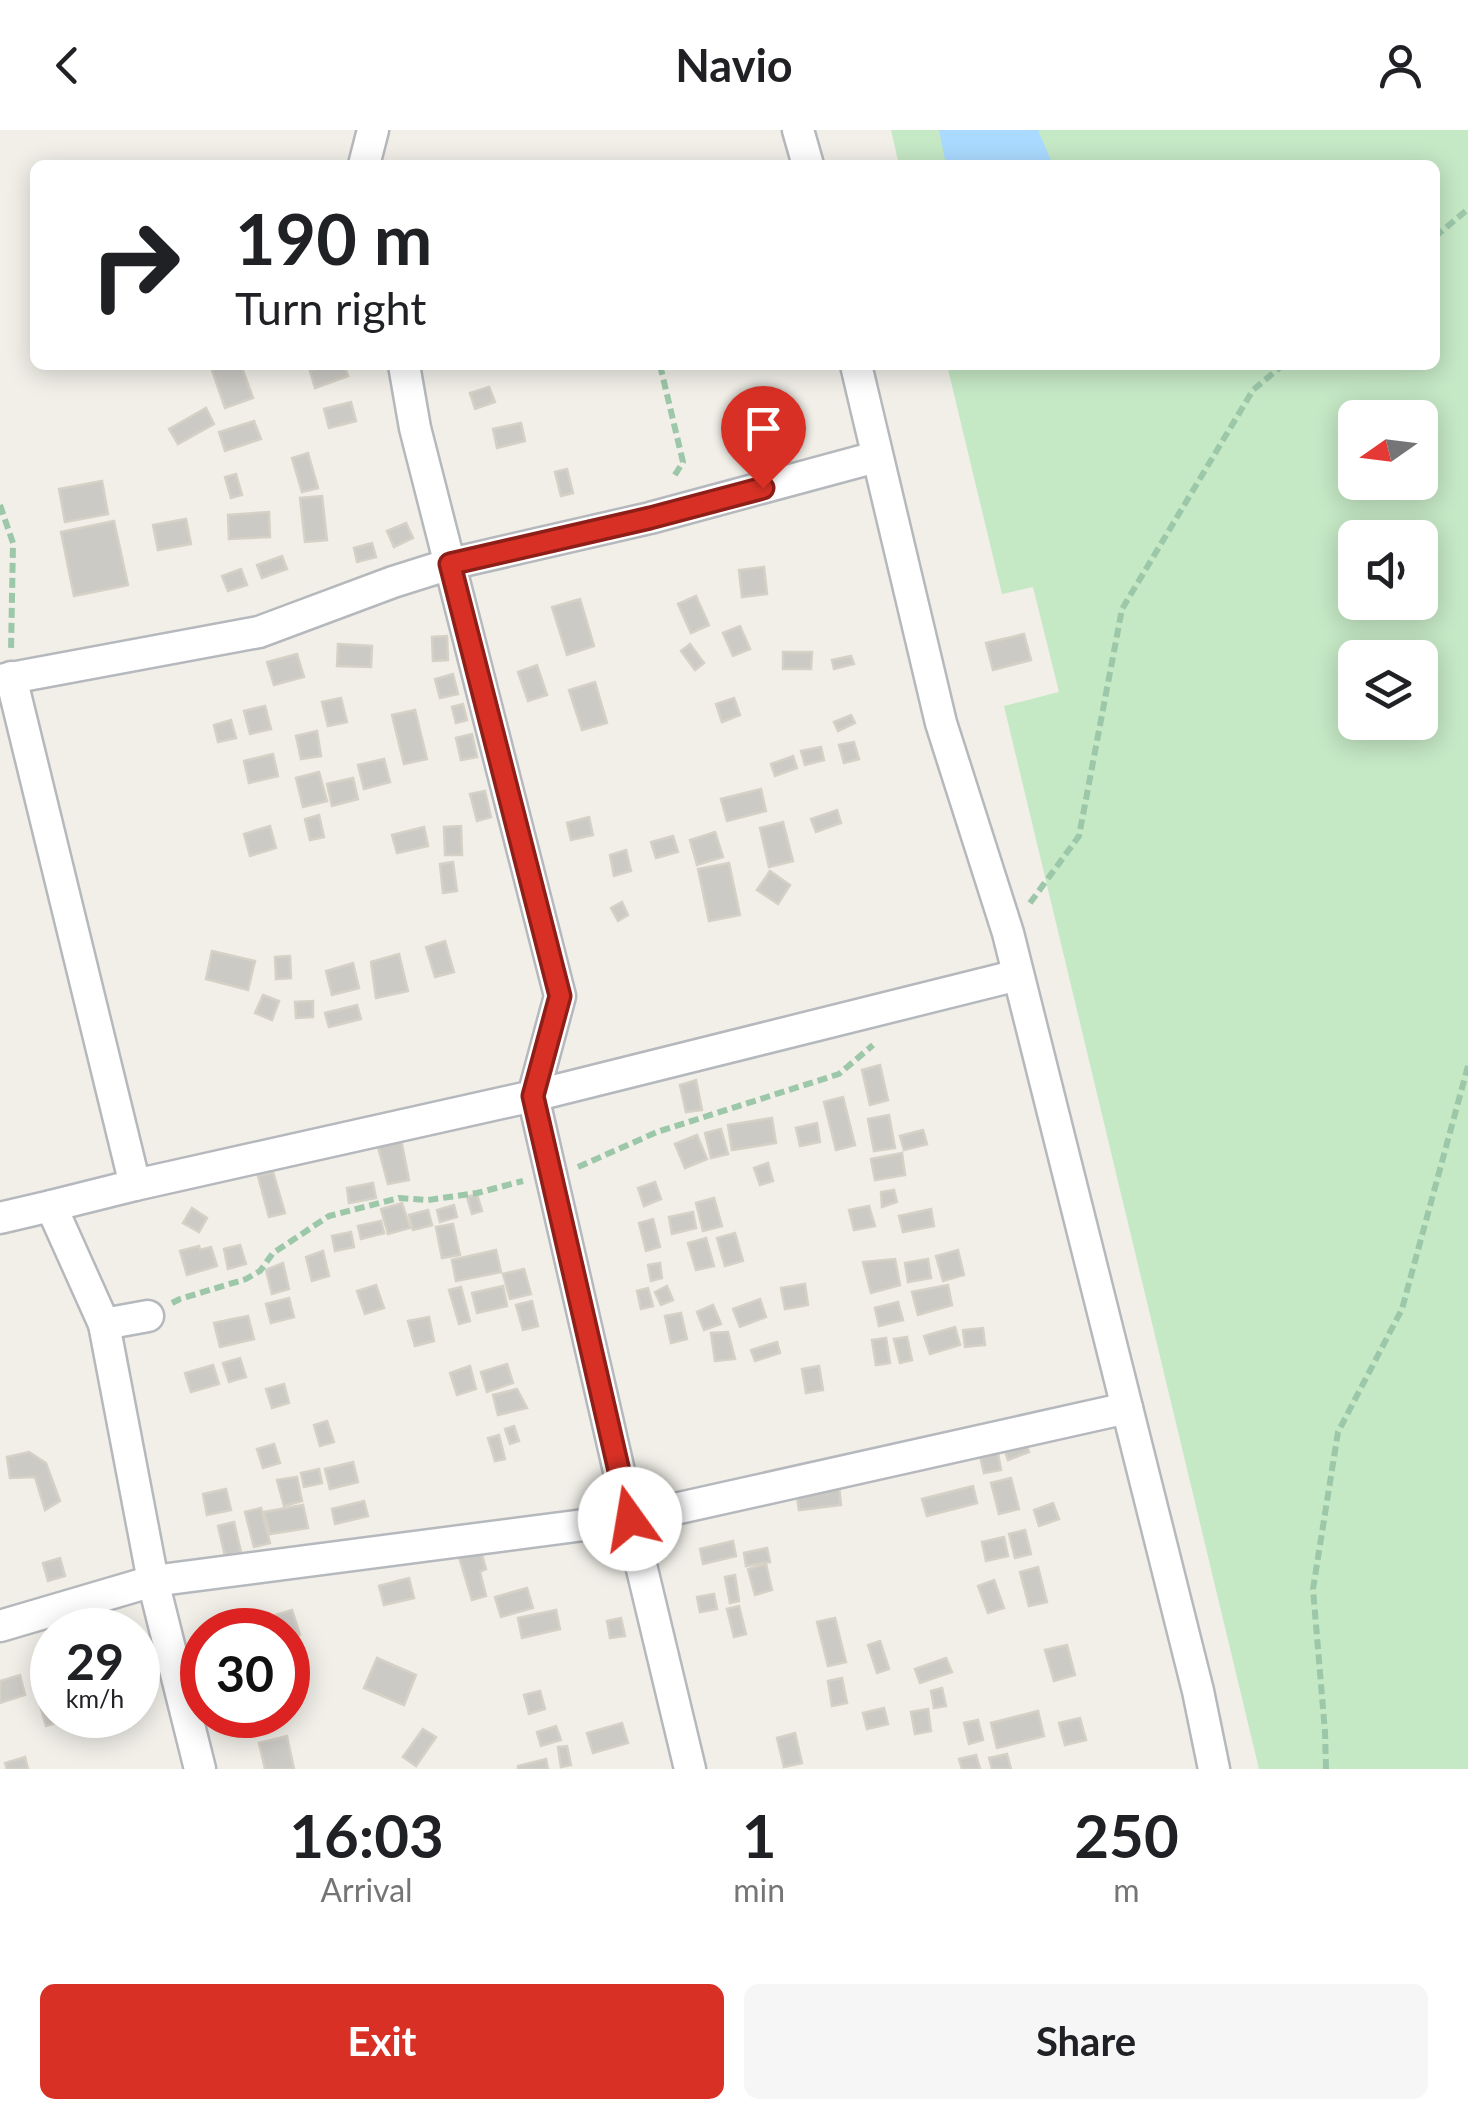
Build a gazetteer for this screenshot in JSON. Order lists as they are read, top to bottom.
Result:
{
  "north": "left",
  "page": {
    "header": "Navio",
    "turn": ["190 m", "Turn right"],
    "speed": "29 km/h",
    "limit": "30",
    "eta": [
      "16:03",
      "Arrival",
      "1",
      "min",
      "250",
      "m"
    ],
    "buttons": ["Exit", "Share"]
  }
}
